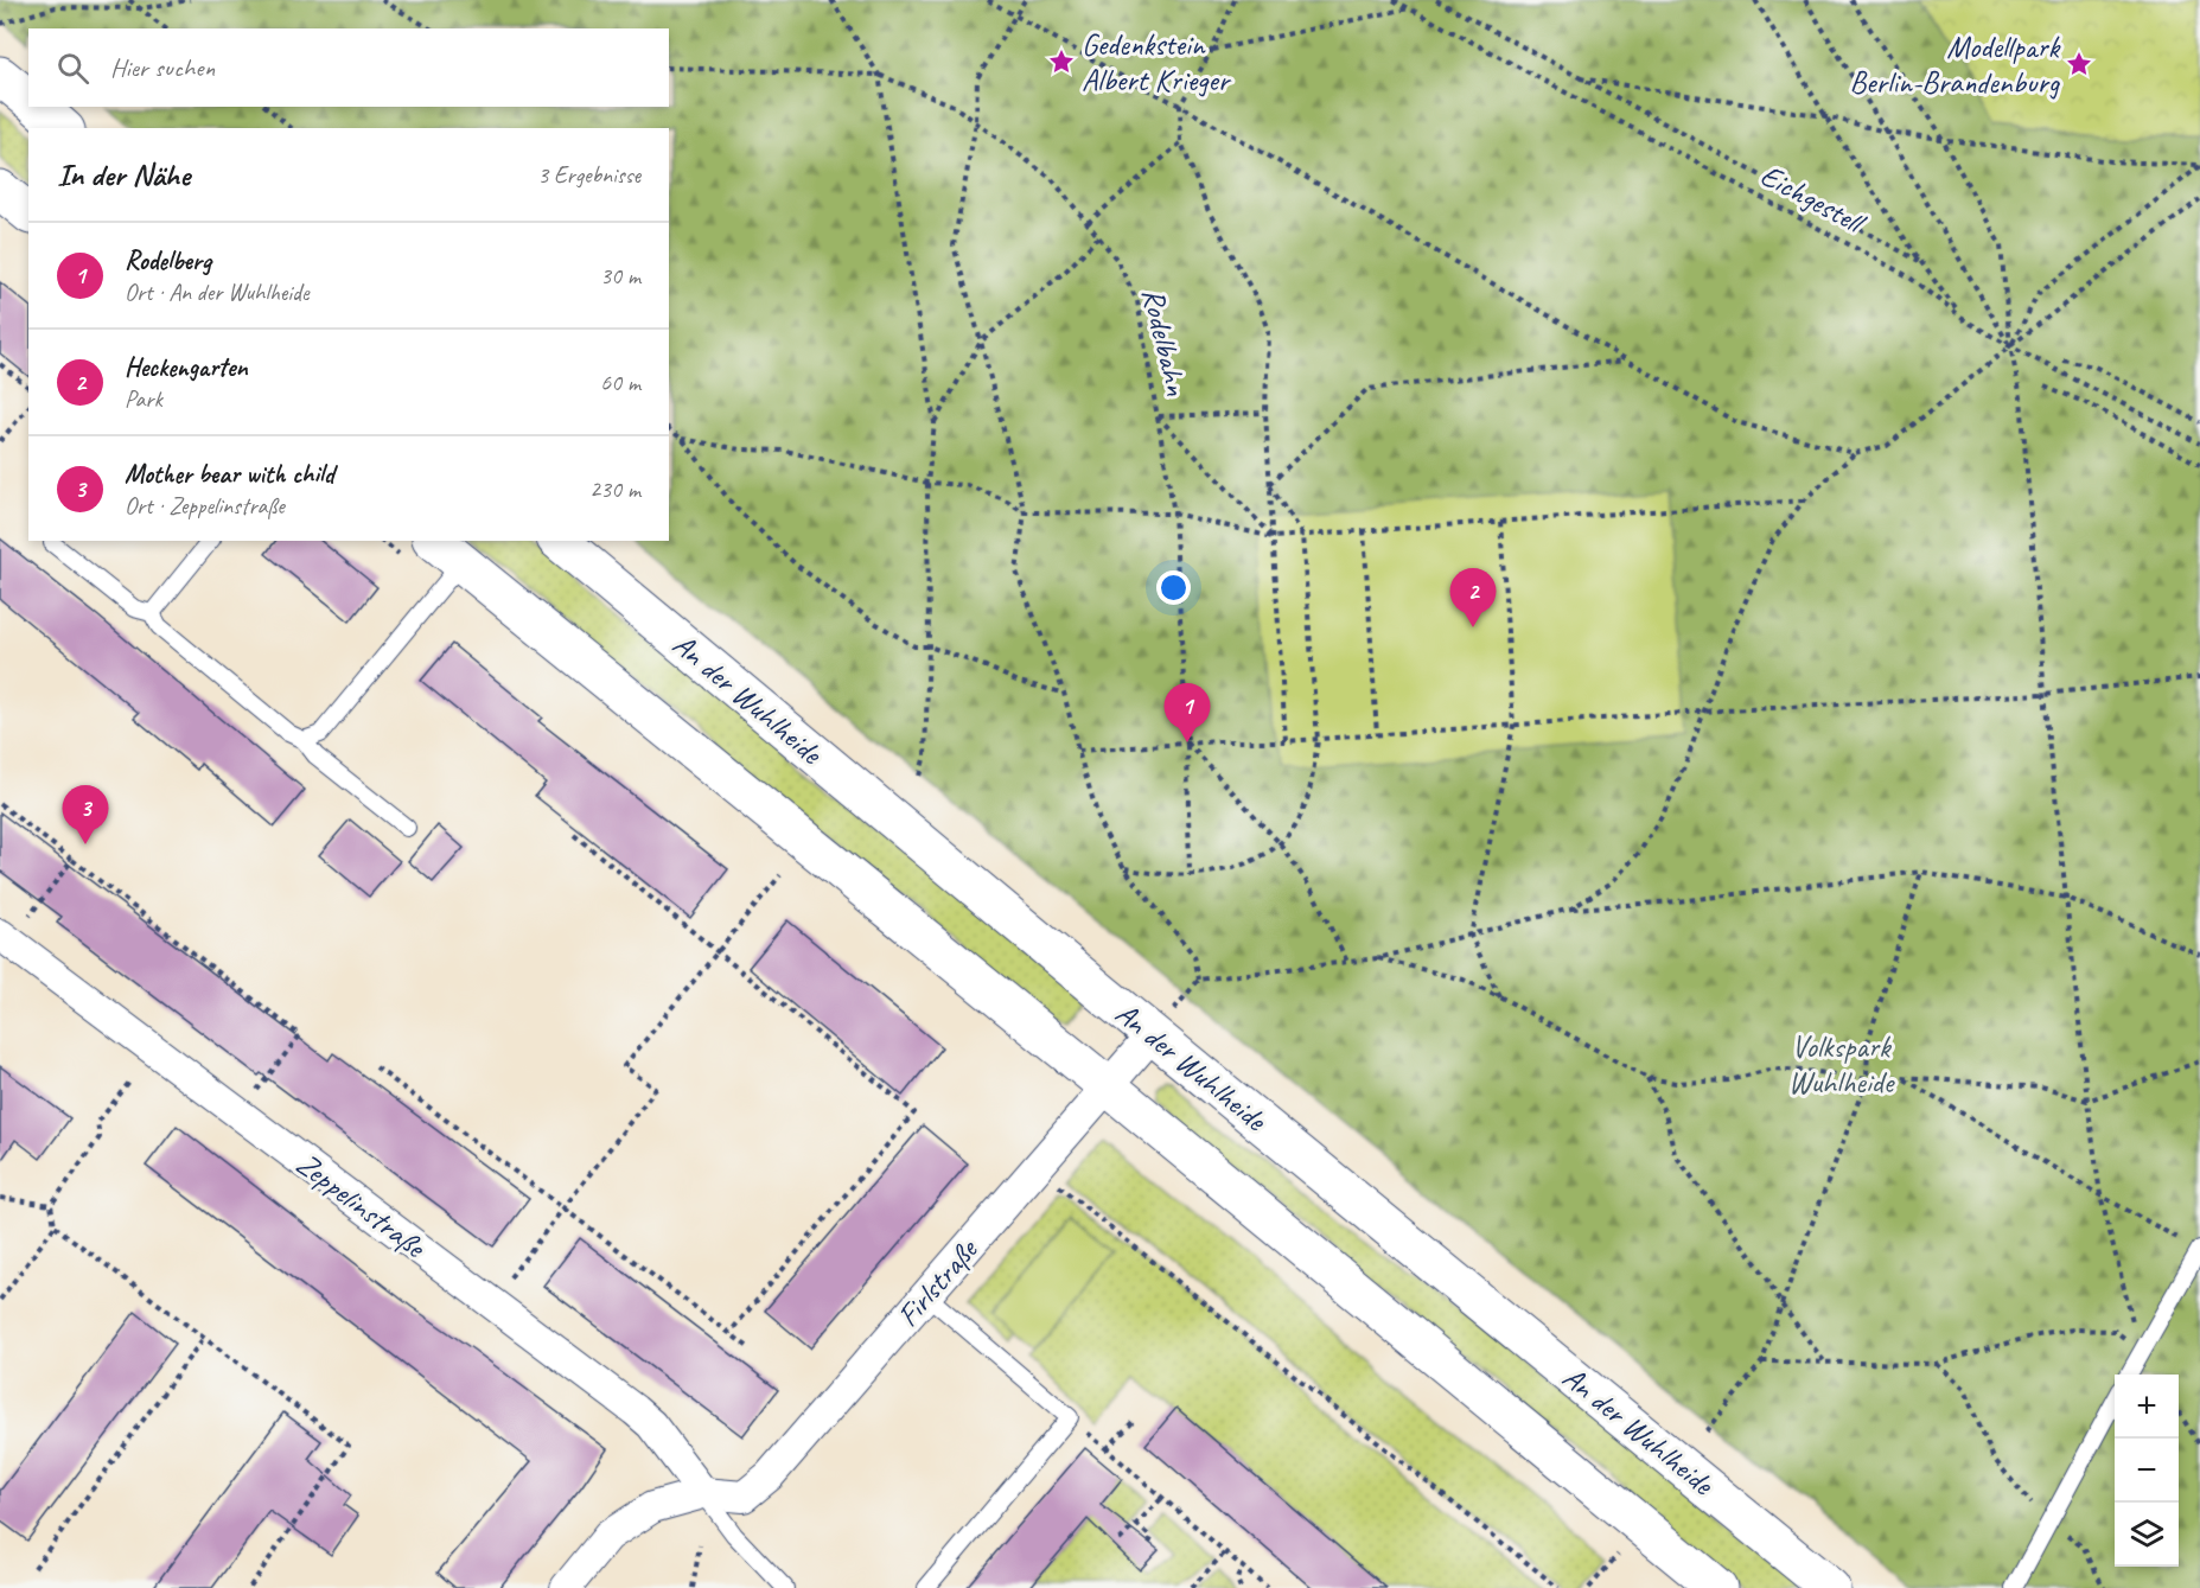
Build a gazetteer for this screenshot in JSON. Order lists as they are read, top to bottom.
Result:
{
  "streets": {
    "main road": ["An der Wuhlheide"],
    "street": ["Zeppelinstraße", "Firlstraße"],
    "path": ["Eichgestell", "Rodelbahn"]
  },
  "crossings": [
    ["An der Wuhlheide", "Firlstraße"],
    ["Zeppelinstraße", "Firlstraße"]
  ],
  "parks": ["Volkspark Wuhlheide"],
  "places": {
    "place": ["Gedenkstein Albert Krieger", "Modellpark Berlin-Brandenburg"]
  },
  "page": {
    "search": "Hier suchen",
    "heading": ["In der Nähe", "3 Ergebnisse"],
    "list": [
      {
        "mark": "1",
        "name": "Rodelberg",
        "note": "Ort · An der Wuhlheide",
        "value": "30 m"
      },
      {
        "mark": "2",
        "name": "Heckengarten",
        "note": "Park",
        "value": "60 m"
      },
      {
        "mark": "3",
        "name": "Mother bear with child",
        "note": "Ort · Zeppelinstraße",
        "value": "230 m"
      }
    ],
    "pins": ["2", "1", "3"],
    "map_buttons": ["+", "−"]
  }
}
